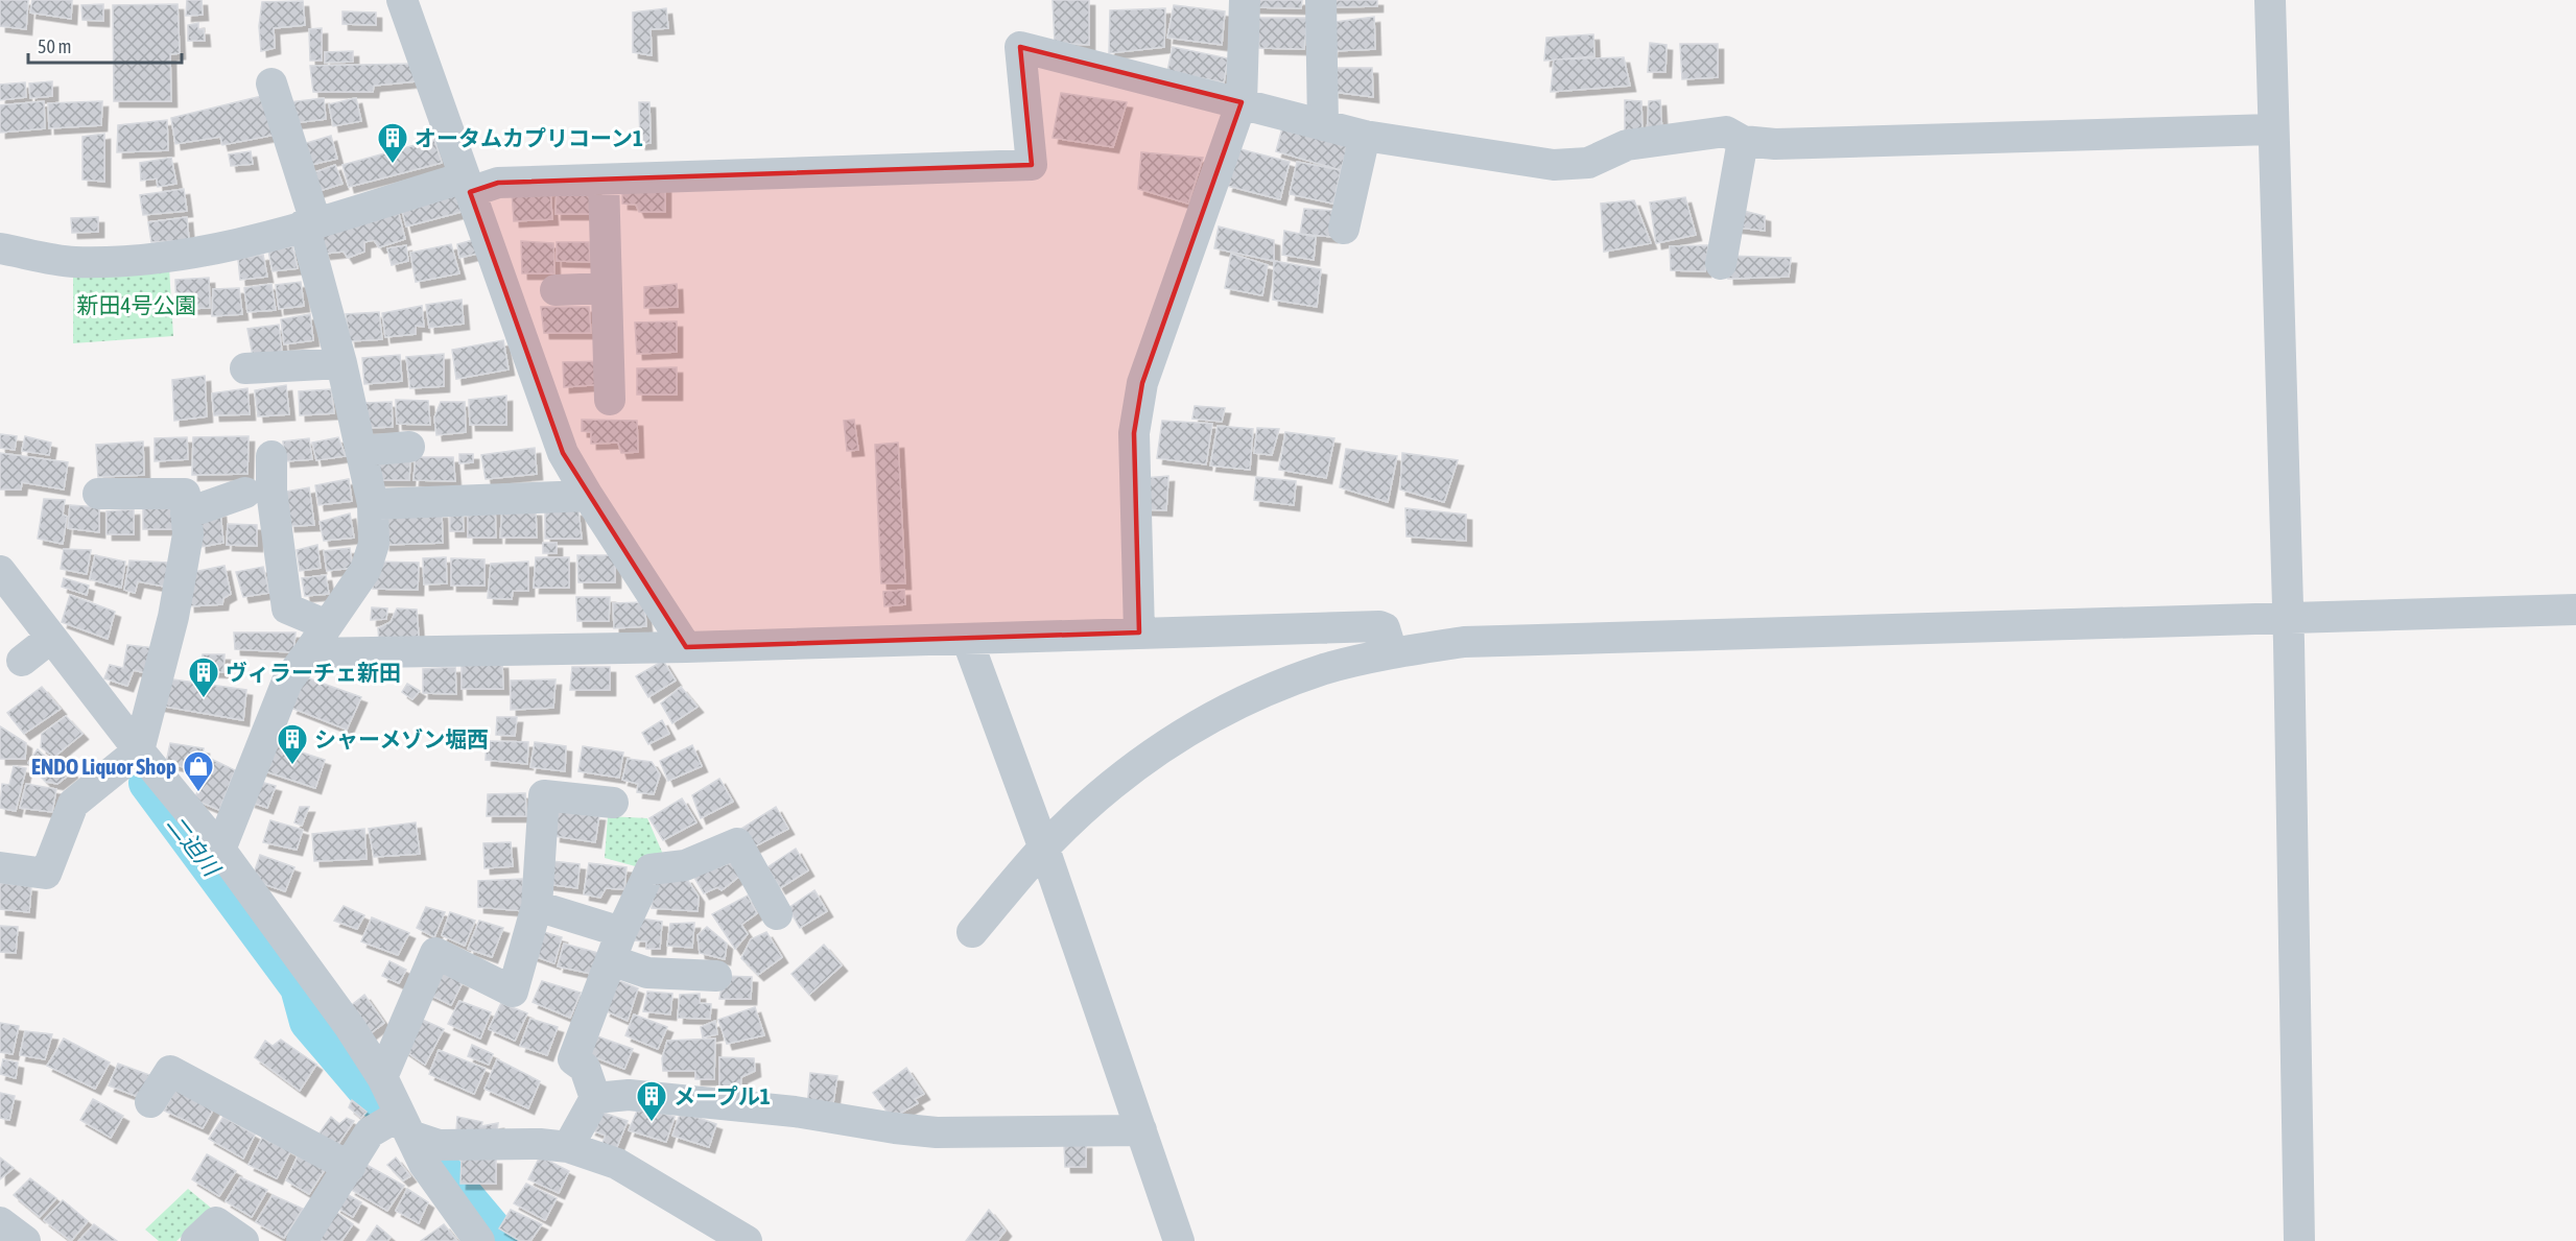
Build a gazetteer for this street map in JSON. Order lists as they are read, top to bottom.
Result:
{
  "water": ["二迫川"],
  "parks": ["新田4号公園"],
  "places": {
    "building": [
      "オータムカプリコーン1",
      "ヴィラーチェ新田",
      "シャーメゾン堀西",
      "メープル1"
    ],
    "shop": ["ENDO Liquor Shop"]
  },
  "scale_bar": "50 m"
}
